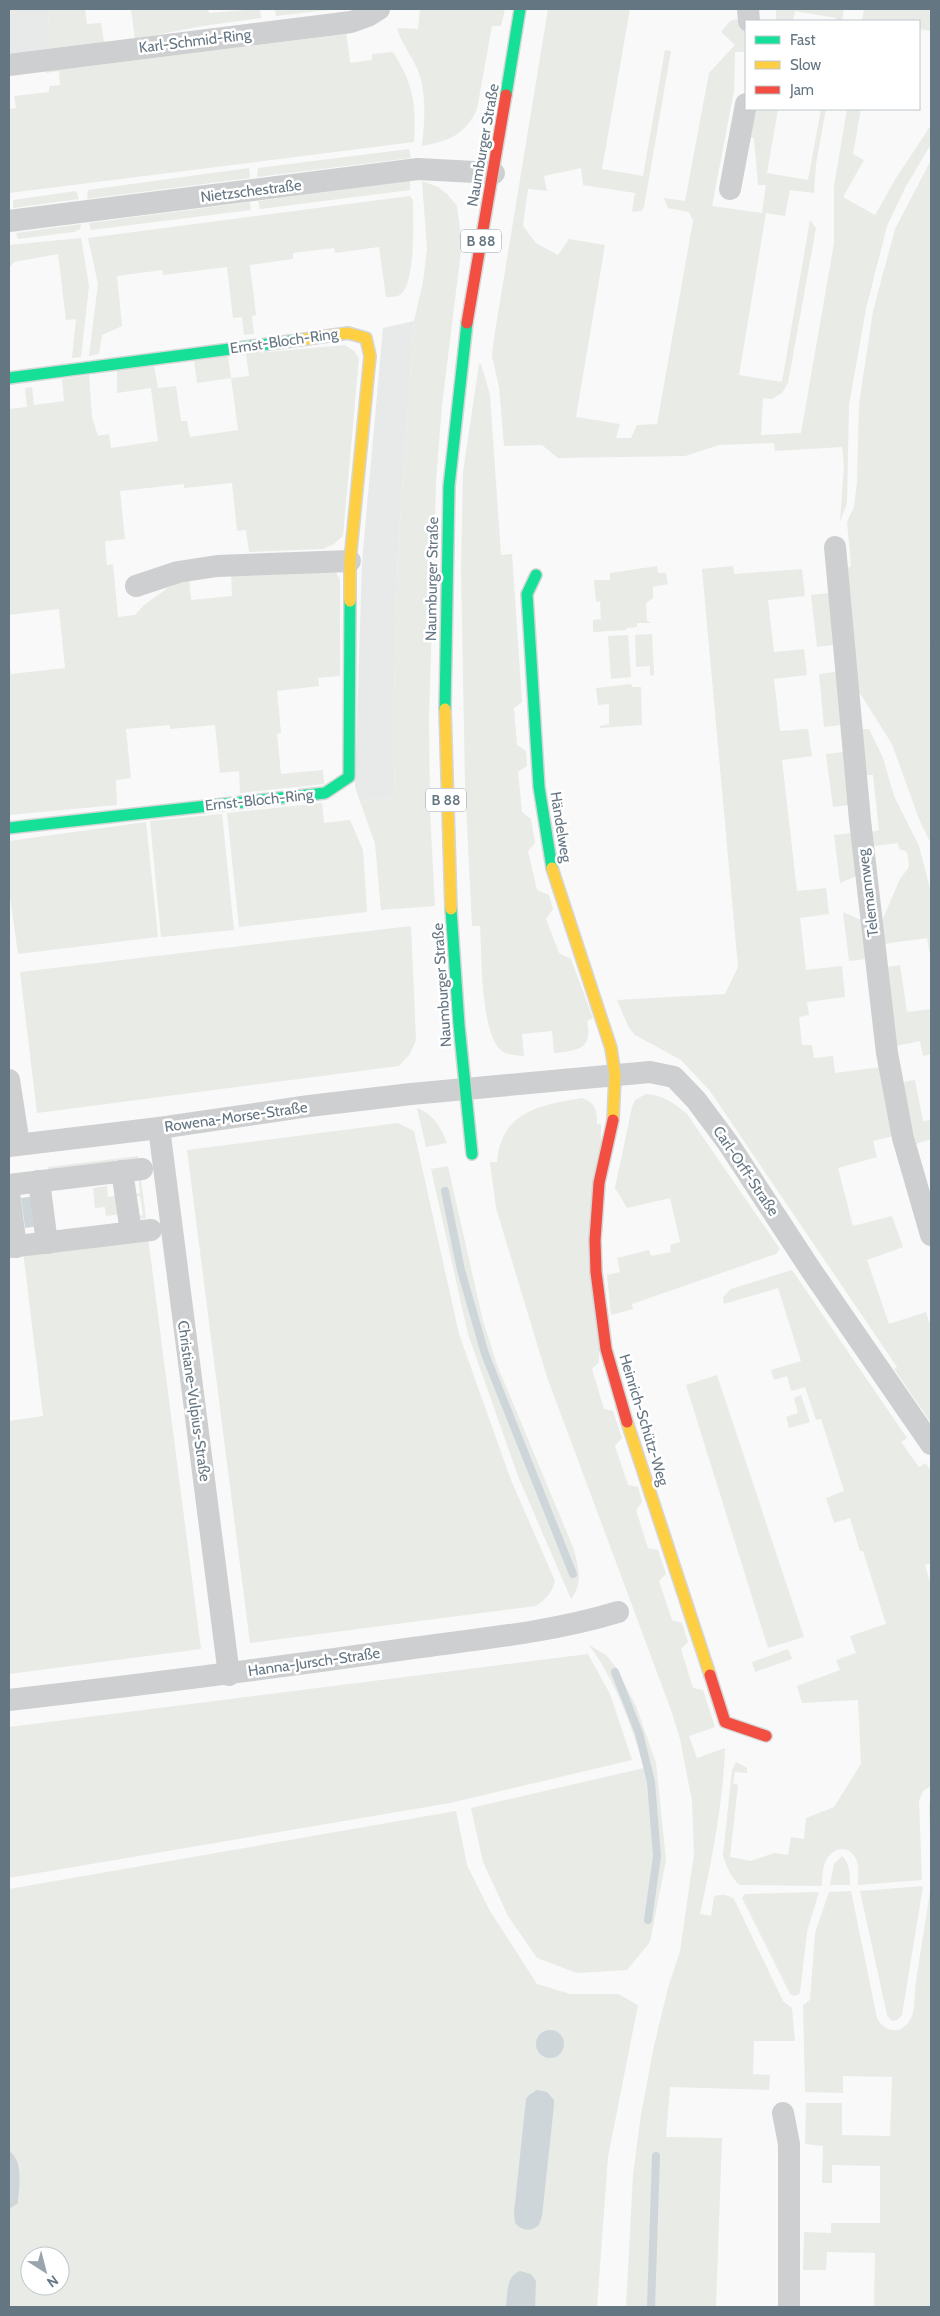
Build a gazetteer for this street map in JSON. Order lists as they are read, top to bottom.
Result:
{
  "streets": {
    "street": [
      "Karl-Schmid-Ring",
      "Naumburger Straße",
      "Nietzschestraße",
      "B 88",
      "Ernst-Bloch-Ring",
      "Händelweg",
      "Telemannweg",
      "Rowena-Morse-Straße",
      "Carl-Orff-Straße",
      "Christiane-Vulpius-Straße",
      "Heinrich-Schütz-Weg",
      "Hanna-Jursch-Straße"
    ]
  },
  "crossings": [
    ["Naumburger Straße", "Nietzschestraße"],
    ["Naumburger Straße", "Rowena-Morse-Straße"],
    ["Naumburger Straße", "Carl-Orff-Straße"],
    ["Händelweg", "Carl-Orff-Straße"],
    ["Händelweg", "Heinrich-Schütz-Weg"],
    ["Rowena-Morse-Straße", "Carl-Orff-Straße"],
    ["Rowena-Morse-Straße", "Christiane-Vulpius-Straße"],
    ["Carl-Orff-Straße", "Heinrich-Schütz-Weg"],
    ["Christiane-Vulpius-Straße", "Hanna-Jursch-Straße"]
  ],
  "legend": ["Fast", "Slow", "Jam"],
  "north": "bottom right"
}
